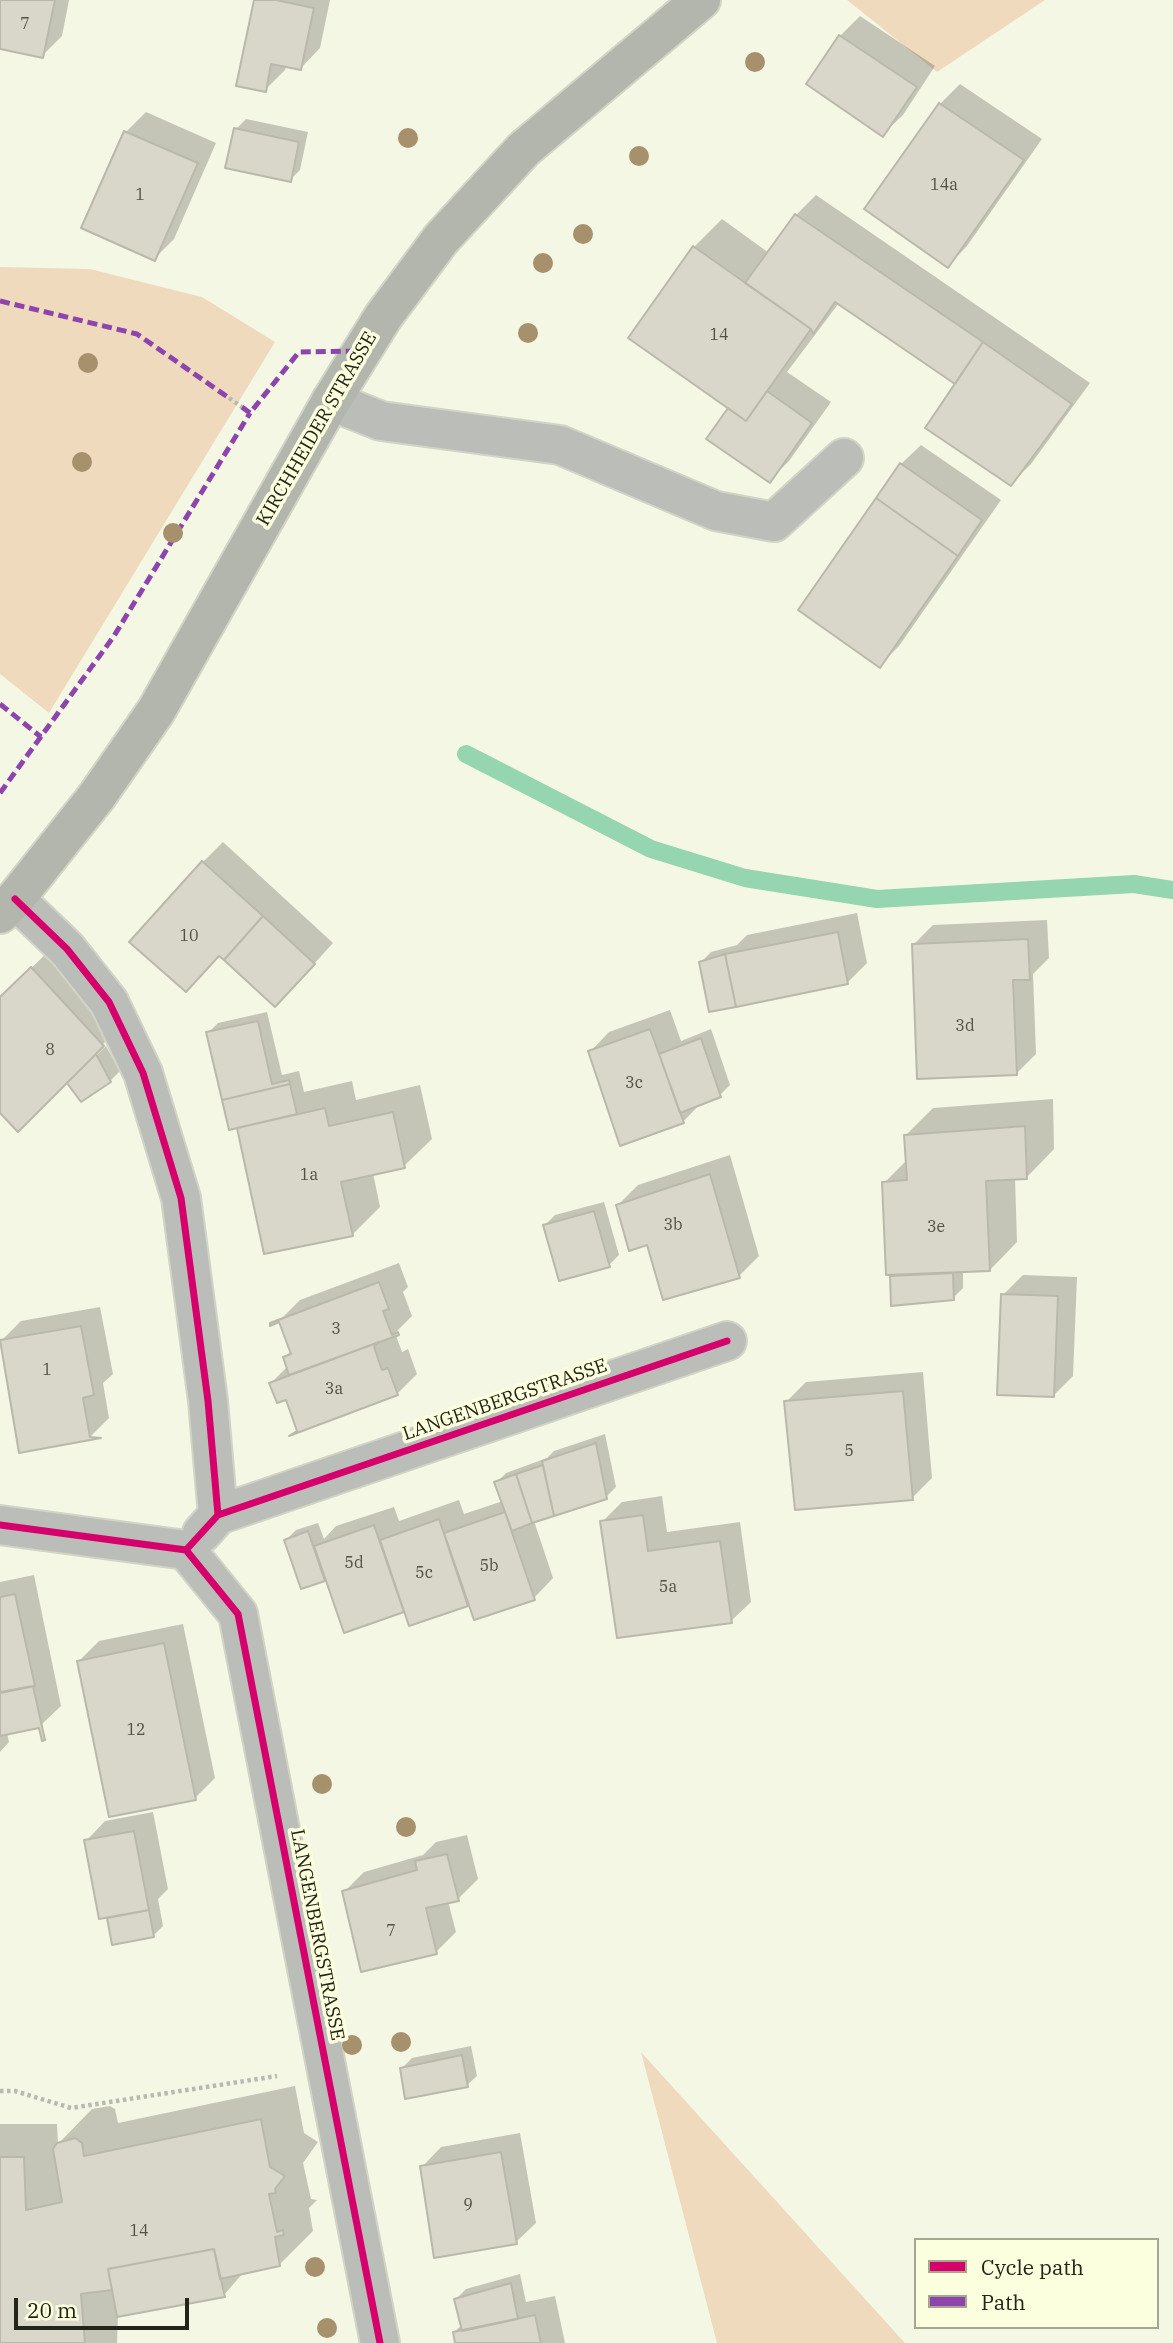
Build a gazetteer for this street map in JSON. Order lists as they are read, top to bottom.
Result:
{
  "streets": {
    "main road": ["KIRCHHEIDER STRASSE"],
    "street": ["LANGENBERGSTRASSE"]
  },
  "house_numbers": [
    "7",
    "14a",
    "1",
    "14",
    "10",
    "3d",
    "8",
    "3c",
    "1a",
    "3b",
    "3e",
    "3",
    "1",
    "3a",
    "5",
    "5d",
    "5b",
    "5c",
    "5a",
    "12",
    "7",
    "9",
    "14"
  ],
  "legend": ["Cycle path", "Path"],
  "scale_bar": "20 m"
}
